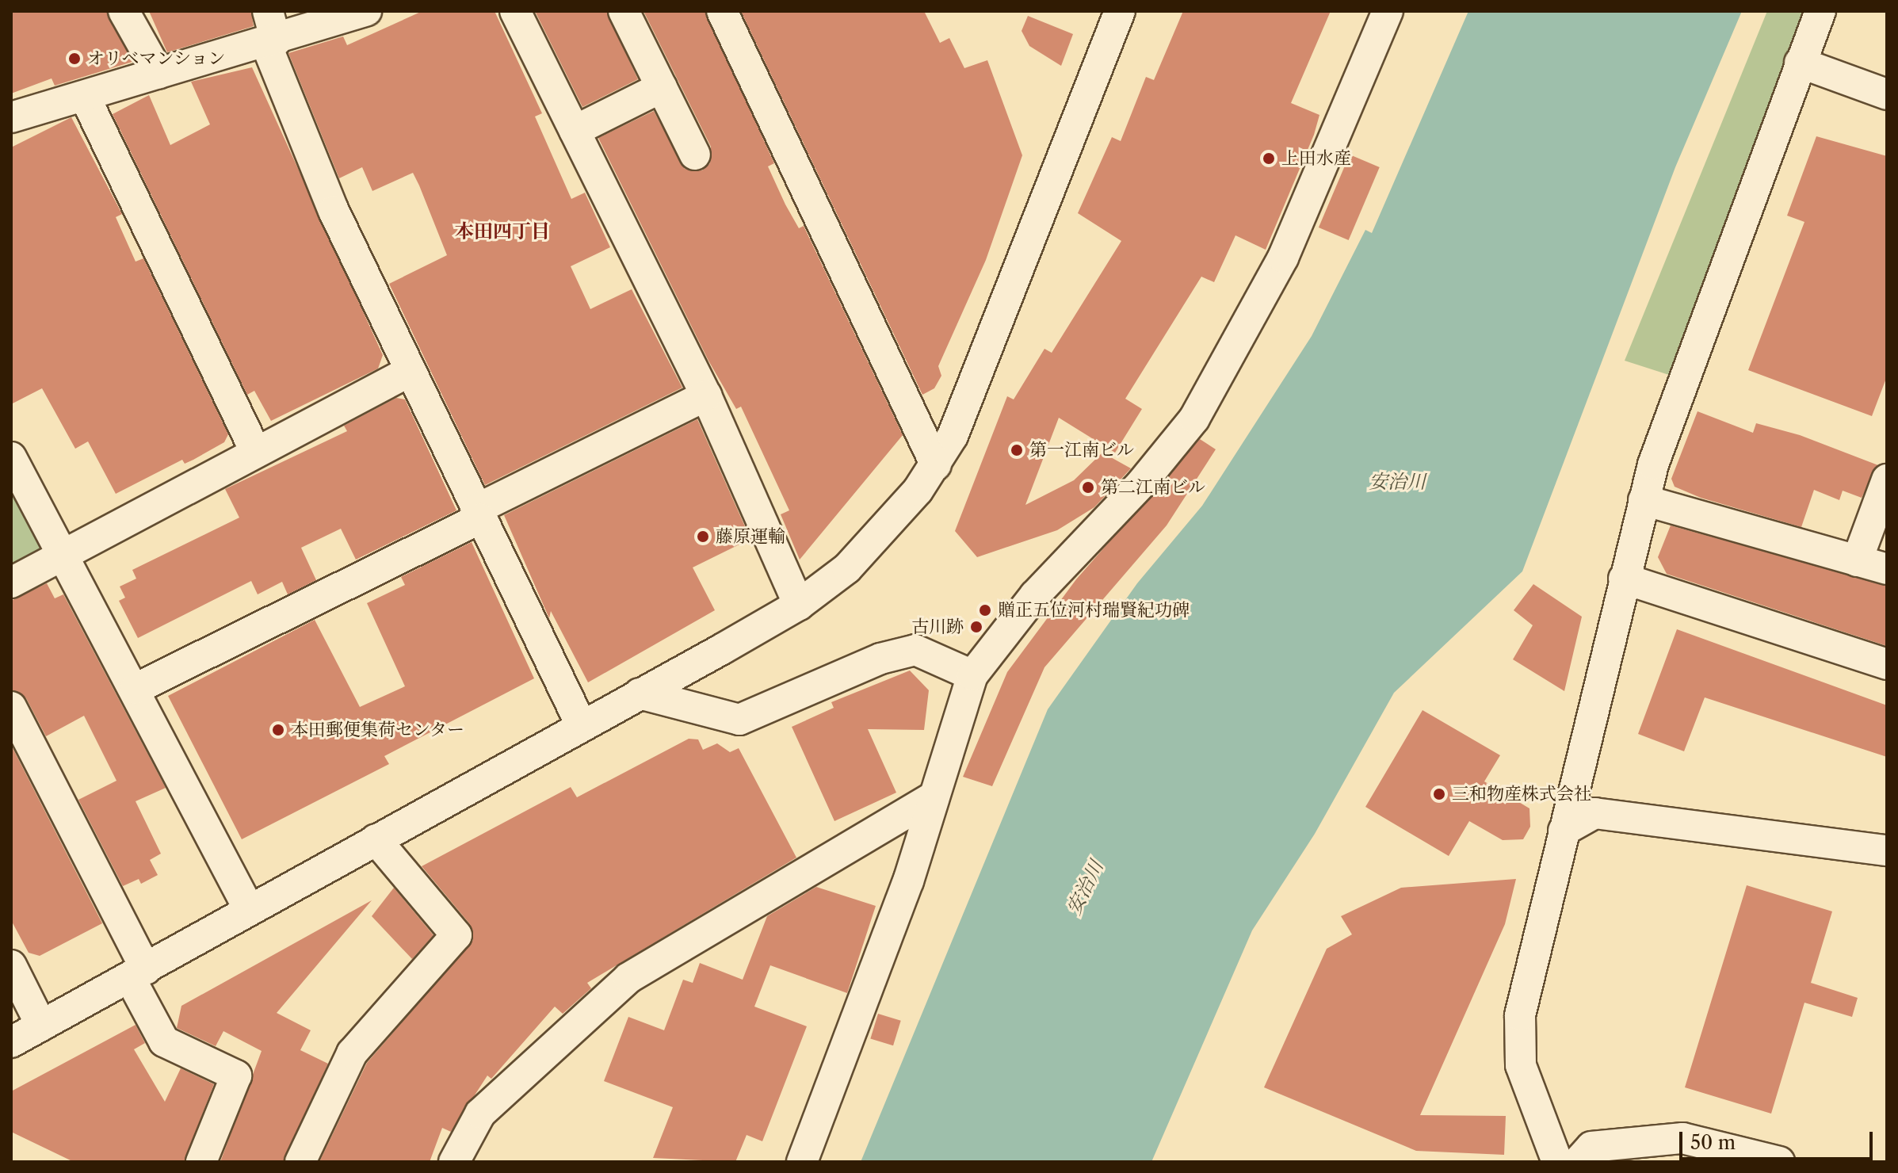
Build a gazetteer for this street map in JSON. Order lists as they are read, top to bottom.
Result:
{
  "districts": ["本田四丁目"],
  "water": ["安治川"],
  "places": [
    "オリベマンション",
    "上田水産",
    "第一江南ビル",
    "第二江南ビル",
    "藤原運輸",
    "贈正五位河村瑞賢紀功碑",
    "古川跡",
    "本田郵便集荷センター",
    "三和物産株式会社"
  ],
  "scale_bar": "50 m"
}
